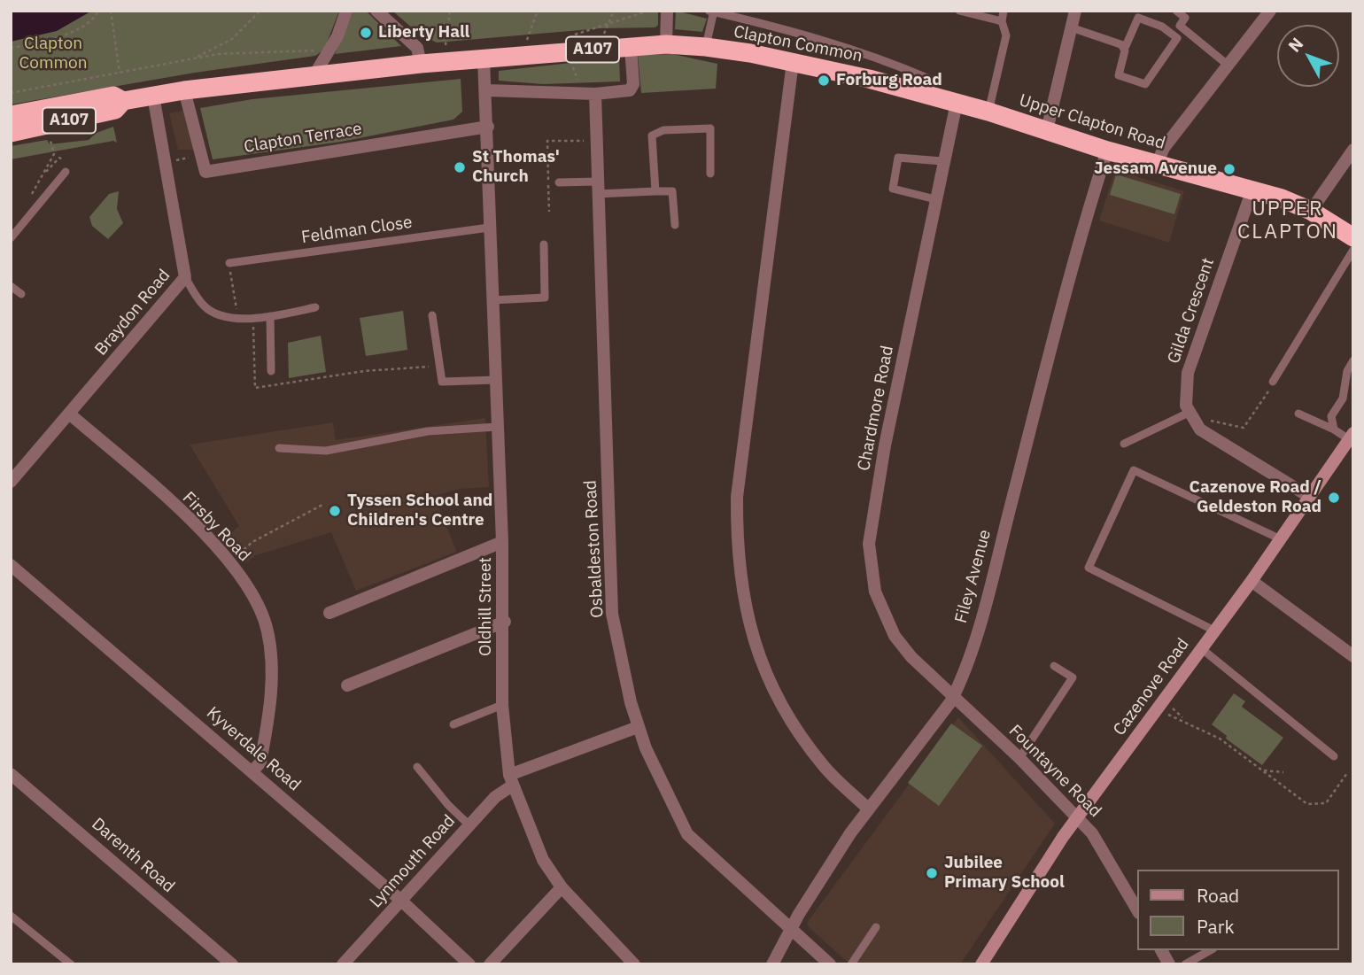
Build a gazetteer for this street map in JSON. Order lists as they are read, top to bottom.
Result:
{
  "streets": {
    "highway": ["Clapton Common", "A107", "Upper Clapton Road"],
    "street": [
      "Clapton Terrace",
      "Gilda Crescent",
      "Braydon Road",
      "Chardmore Road",
      "Firsby Road",
      "Osbaldeston Road",
      "Filey Avenue",
      "Oldhill Street",
      "Cazenove Road",
      "Kyverdale Road",
      "Fountayne Road",
      "Darenth Road",
      "Lynmouth Road"
    ],
    "lane": ["Feldman Close"]
  },
  "crossings": [
    ["Clapton Common", "Upper Clapton Road"],
    ["Clapton Common", "Braydon Road"],
    ["Clapton Common", "Chardmore Road"],
    ["Clapton Common", "Oldhill Street"],
    ["Upper Clapton Road", "Gilda Crescent"],
    ["Upper Clapton Road", "Chardmore Road"],
    ["Upper Clapton Road", "Filey Avenue"],
    ["Clapton Terrace", "Oldhill Street"],
    ["Feldman Close", "Oldhill Street"],
    ["Braydon Road", "Firsby Road"],
    ["Chardmore Road", "Filey Avenue"],
    ["Chardmore Road", "Fountayne Road"],
    ["Firsby Road", "Kyverdale Road"],
    ["Osbaldeston Road", "Filey Avenue"],
    ["Osbaldeston Road", "Lynmouth Road"],
    ["Filey Avenue", "Fountayne Road"],
    ["Oldhill Street", "Lynmouth Road"],
    ["Cazenove Road", "Fountayne Road"],
    ["Kyverdale Road", "Lynmouth Road"]
  ],
  "districts": ["UPPER CLAPTON"],
  "parks": ["Clapton Common"],
  "places": [
    "Liberty Hall",
    "Forburg Road",
    "St Thomas' Church",
    "Jessam Avenue",
    "Cazenove Road / Geldeston Road",
    "Tyssen School and Children's Centre",
    "Jubilee Primary School"
  ],
  "legend": ["Road", "Park"],
  "north": "top left"
}
